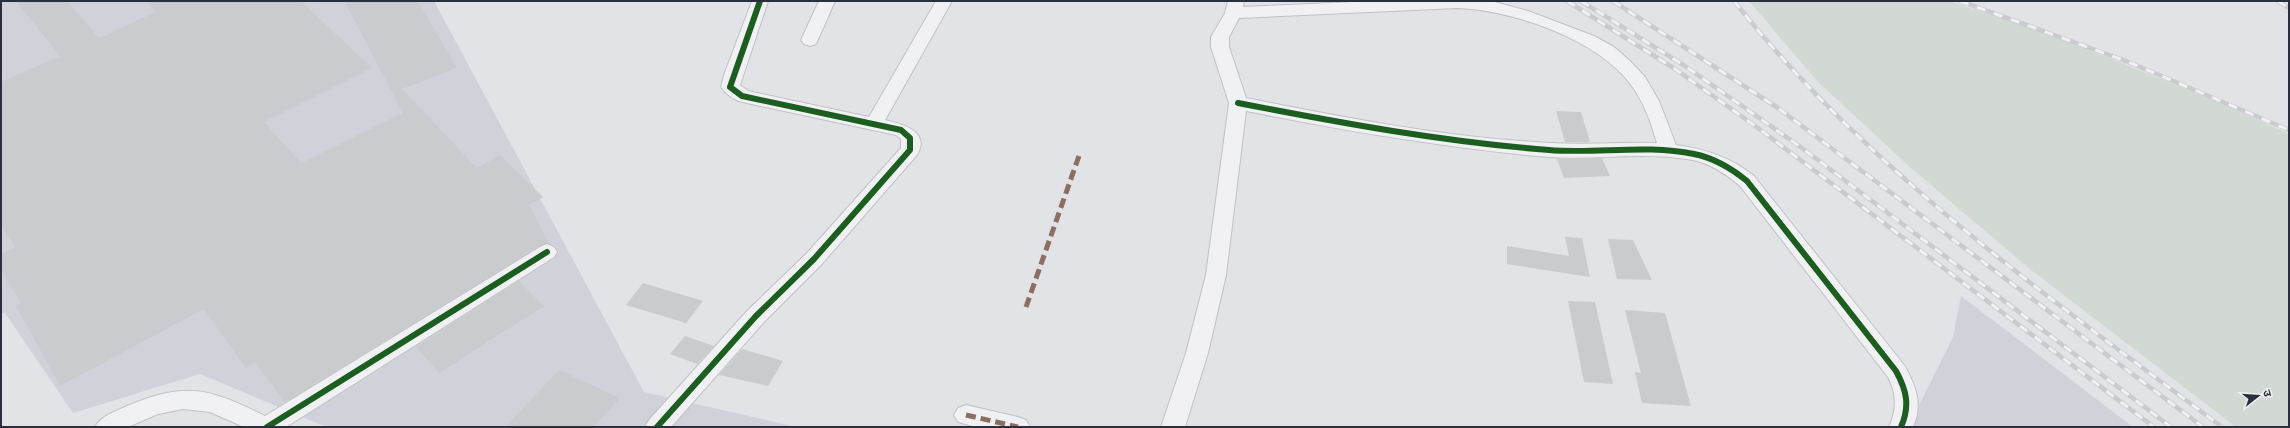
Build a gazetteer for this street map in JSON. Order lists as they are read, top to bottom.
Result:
{
  "north": "right"
}
